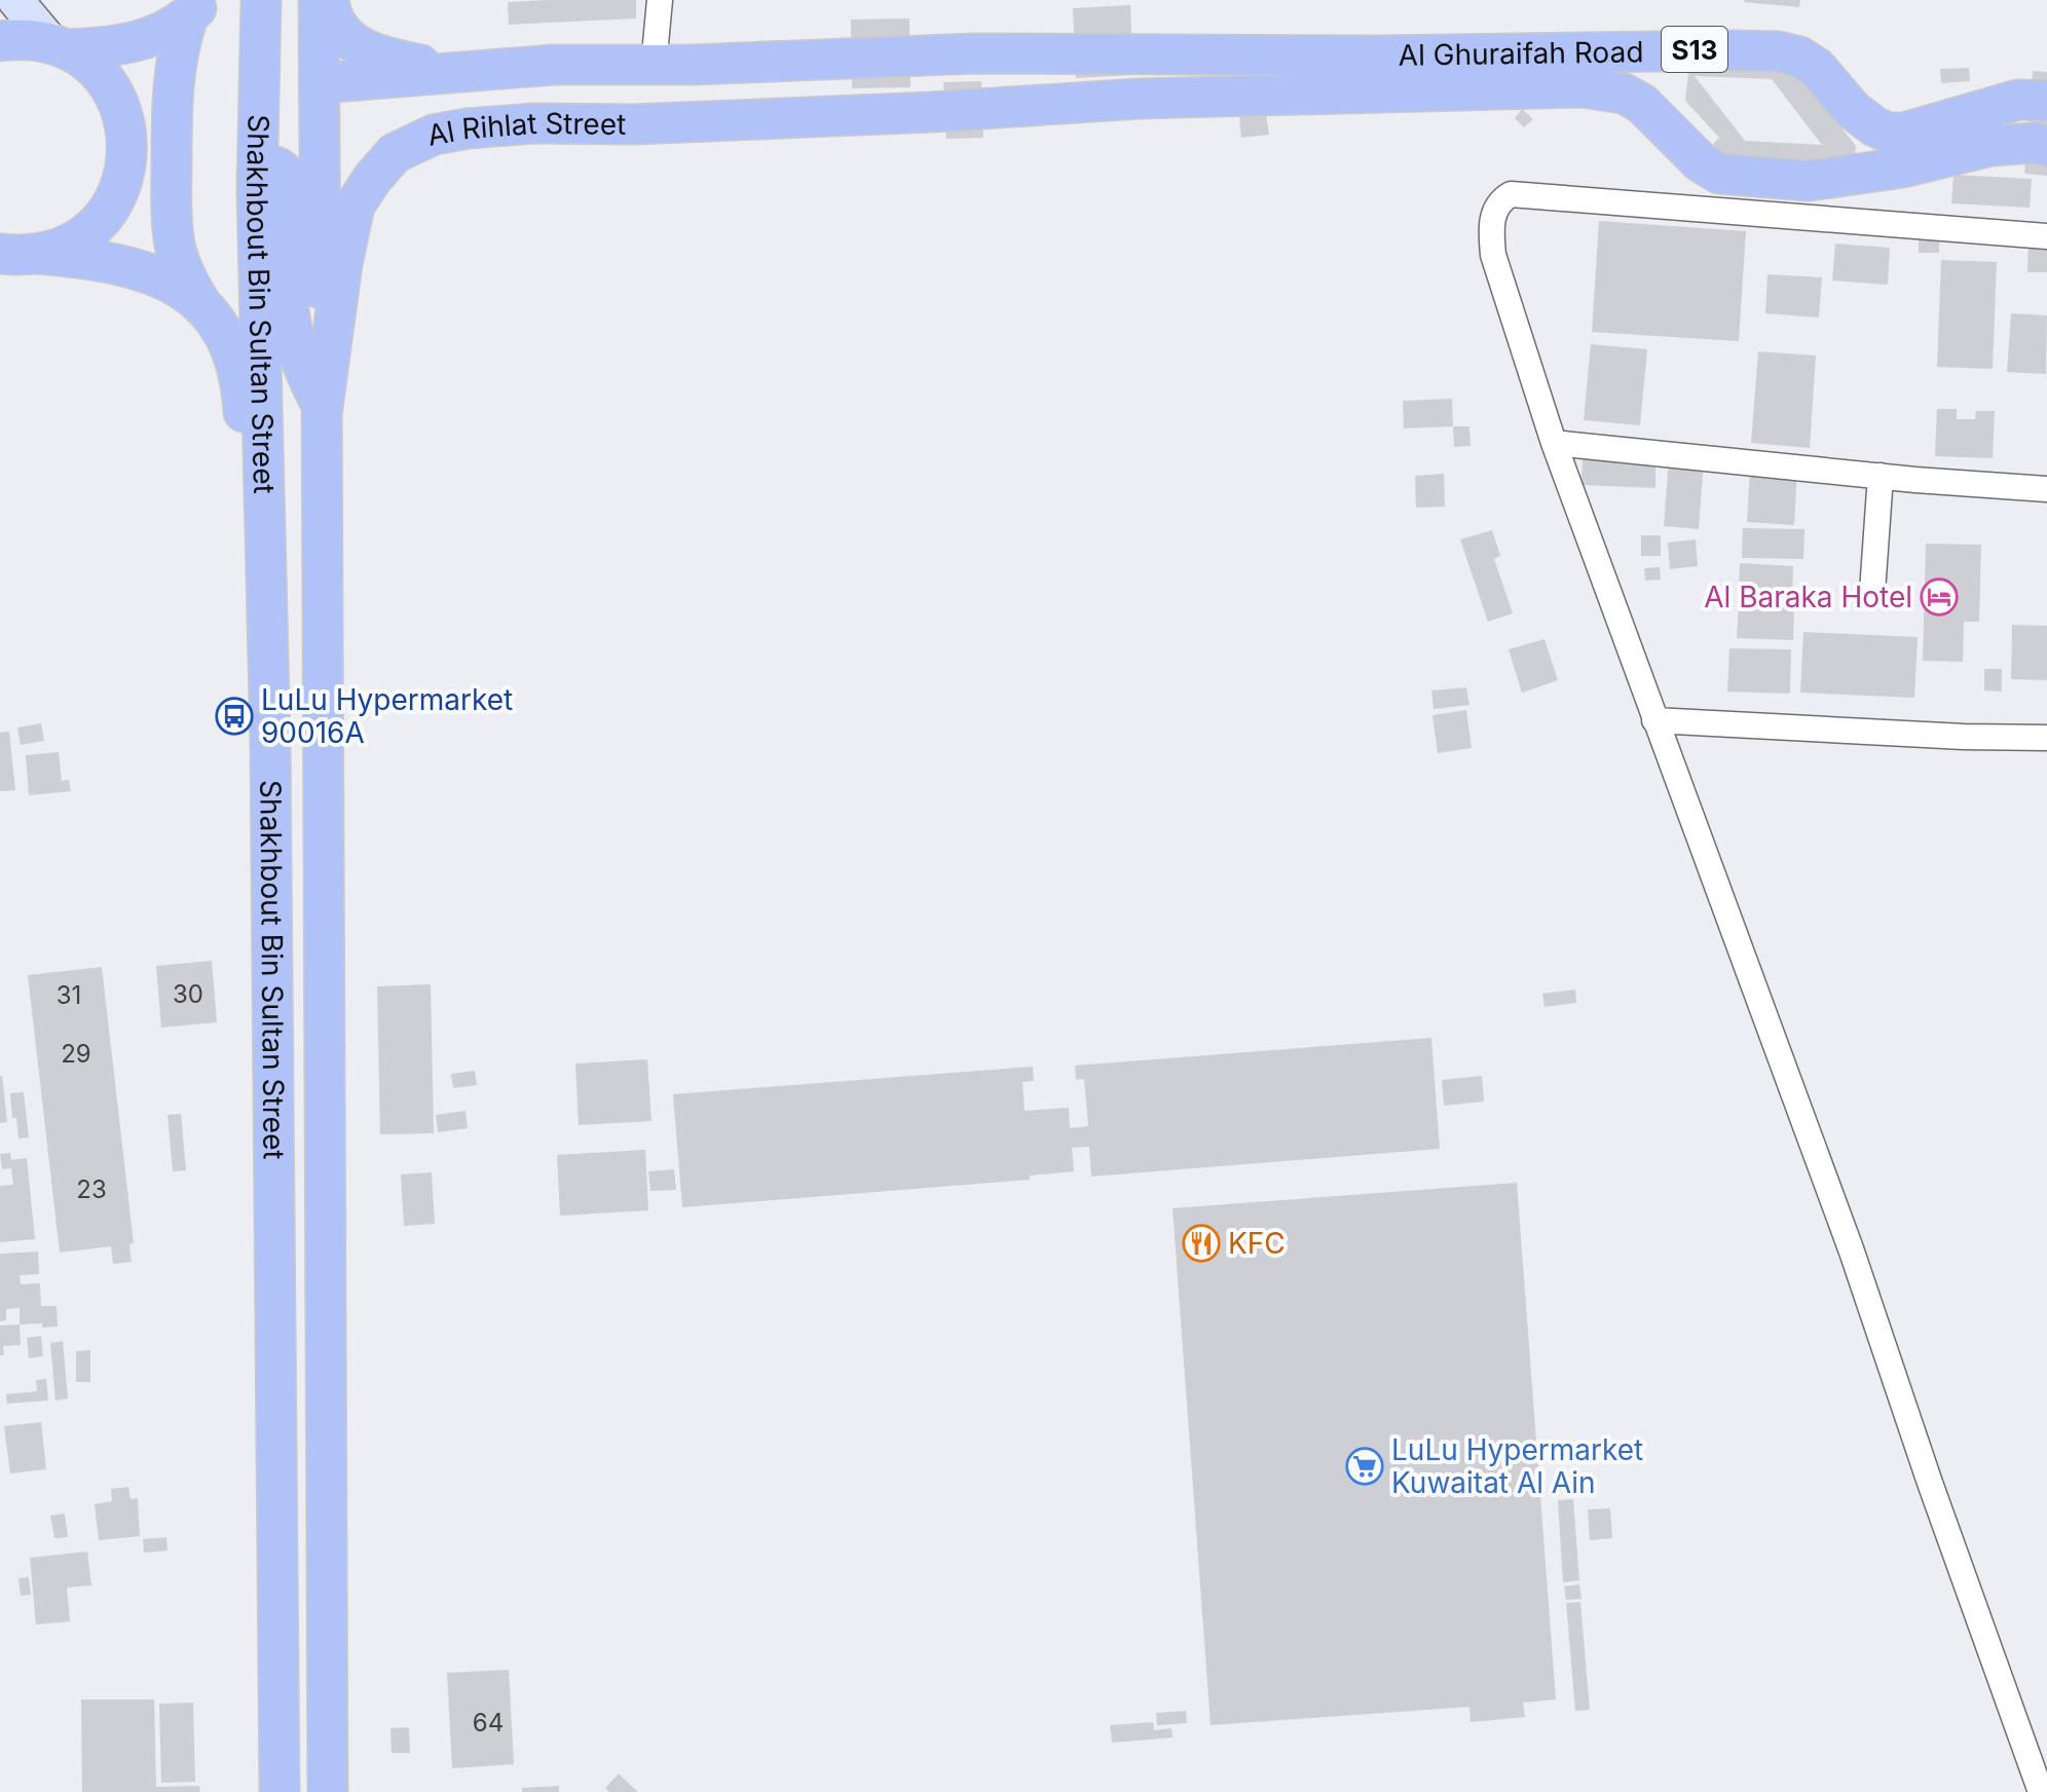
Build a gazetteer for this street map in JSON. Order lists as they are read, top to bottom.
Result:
{
  "streets": {
    "main road": [
      "S13",
      "Al Ghuraifah Road",
      "Al Rihlat Street",
      "Shakhbout Bin Sultan Street"
    ]
  },
  "crossings": [
    ["Al Ghuraifah Road", "Al Rihlat Street"],
    ["Al Rihlat Street", "Shakhbout Bin Sultan Street"]
  ],
  "places": {
    "hotel": ["Al Baraka Hotel"],
    "bus stop": ["LuLu Hypermarket 90016A"],
    "restaurant": ["KFC"],
    "supermarket": ["LuLu Hypermarket Kuwaitat Al Ain"]
  },
  "house_numbers": [
    "30",
    "31",
    "29",
    "23",
    "64"
  ]
}
